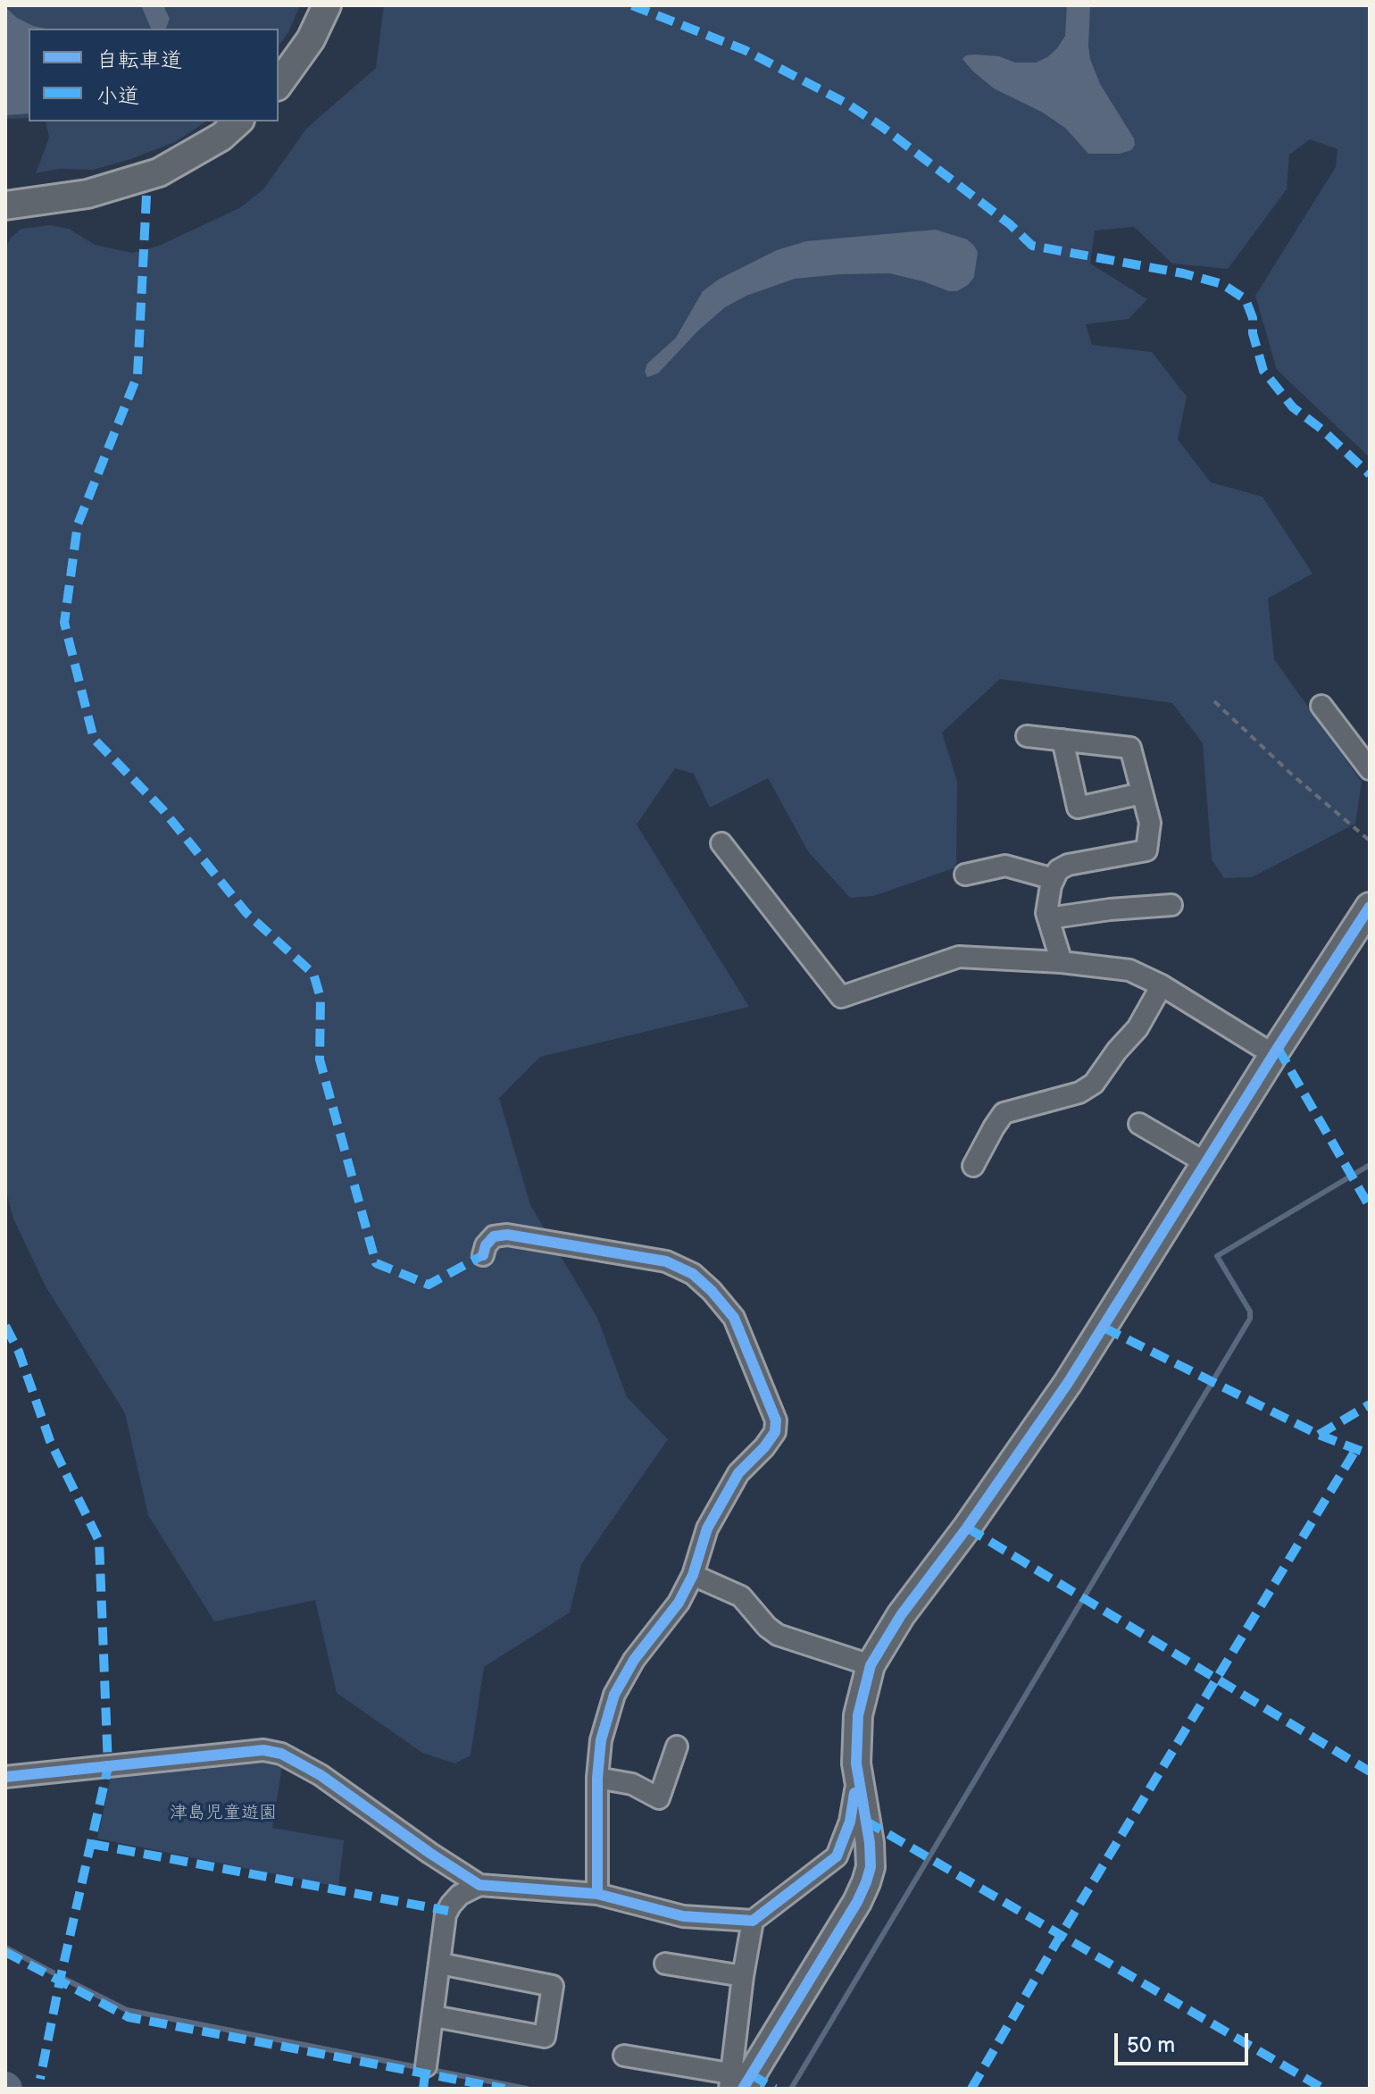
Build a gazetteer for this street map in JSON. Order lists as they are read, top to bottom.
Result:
{
  "parks": ["津島児童遊園"],
  "legend": ["自転車道", "小道"],
  "scale_bar": "50 m"
}
